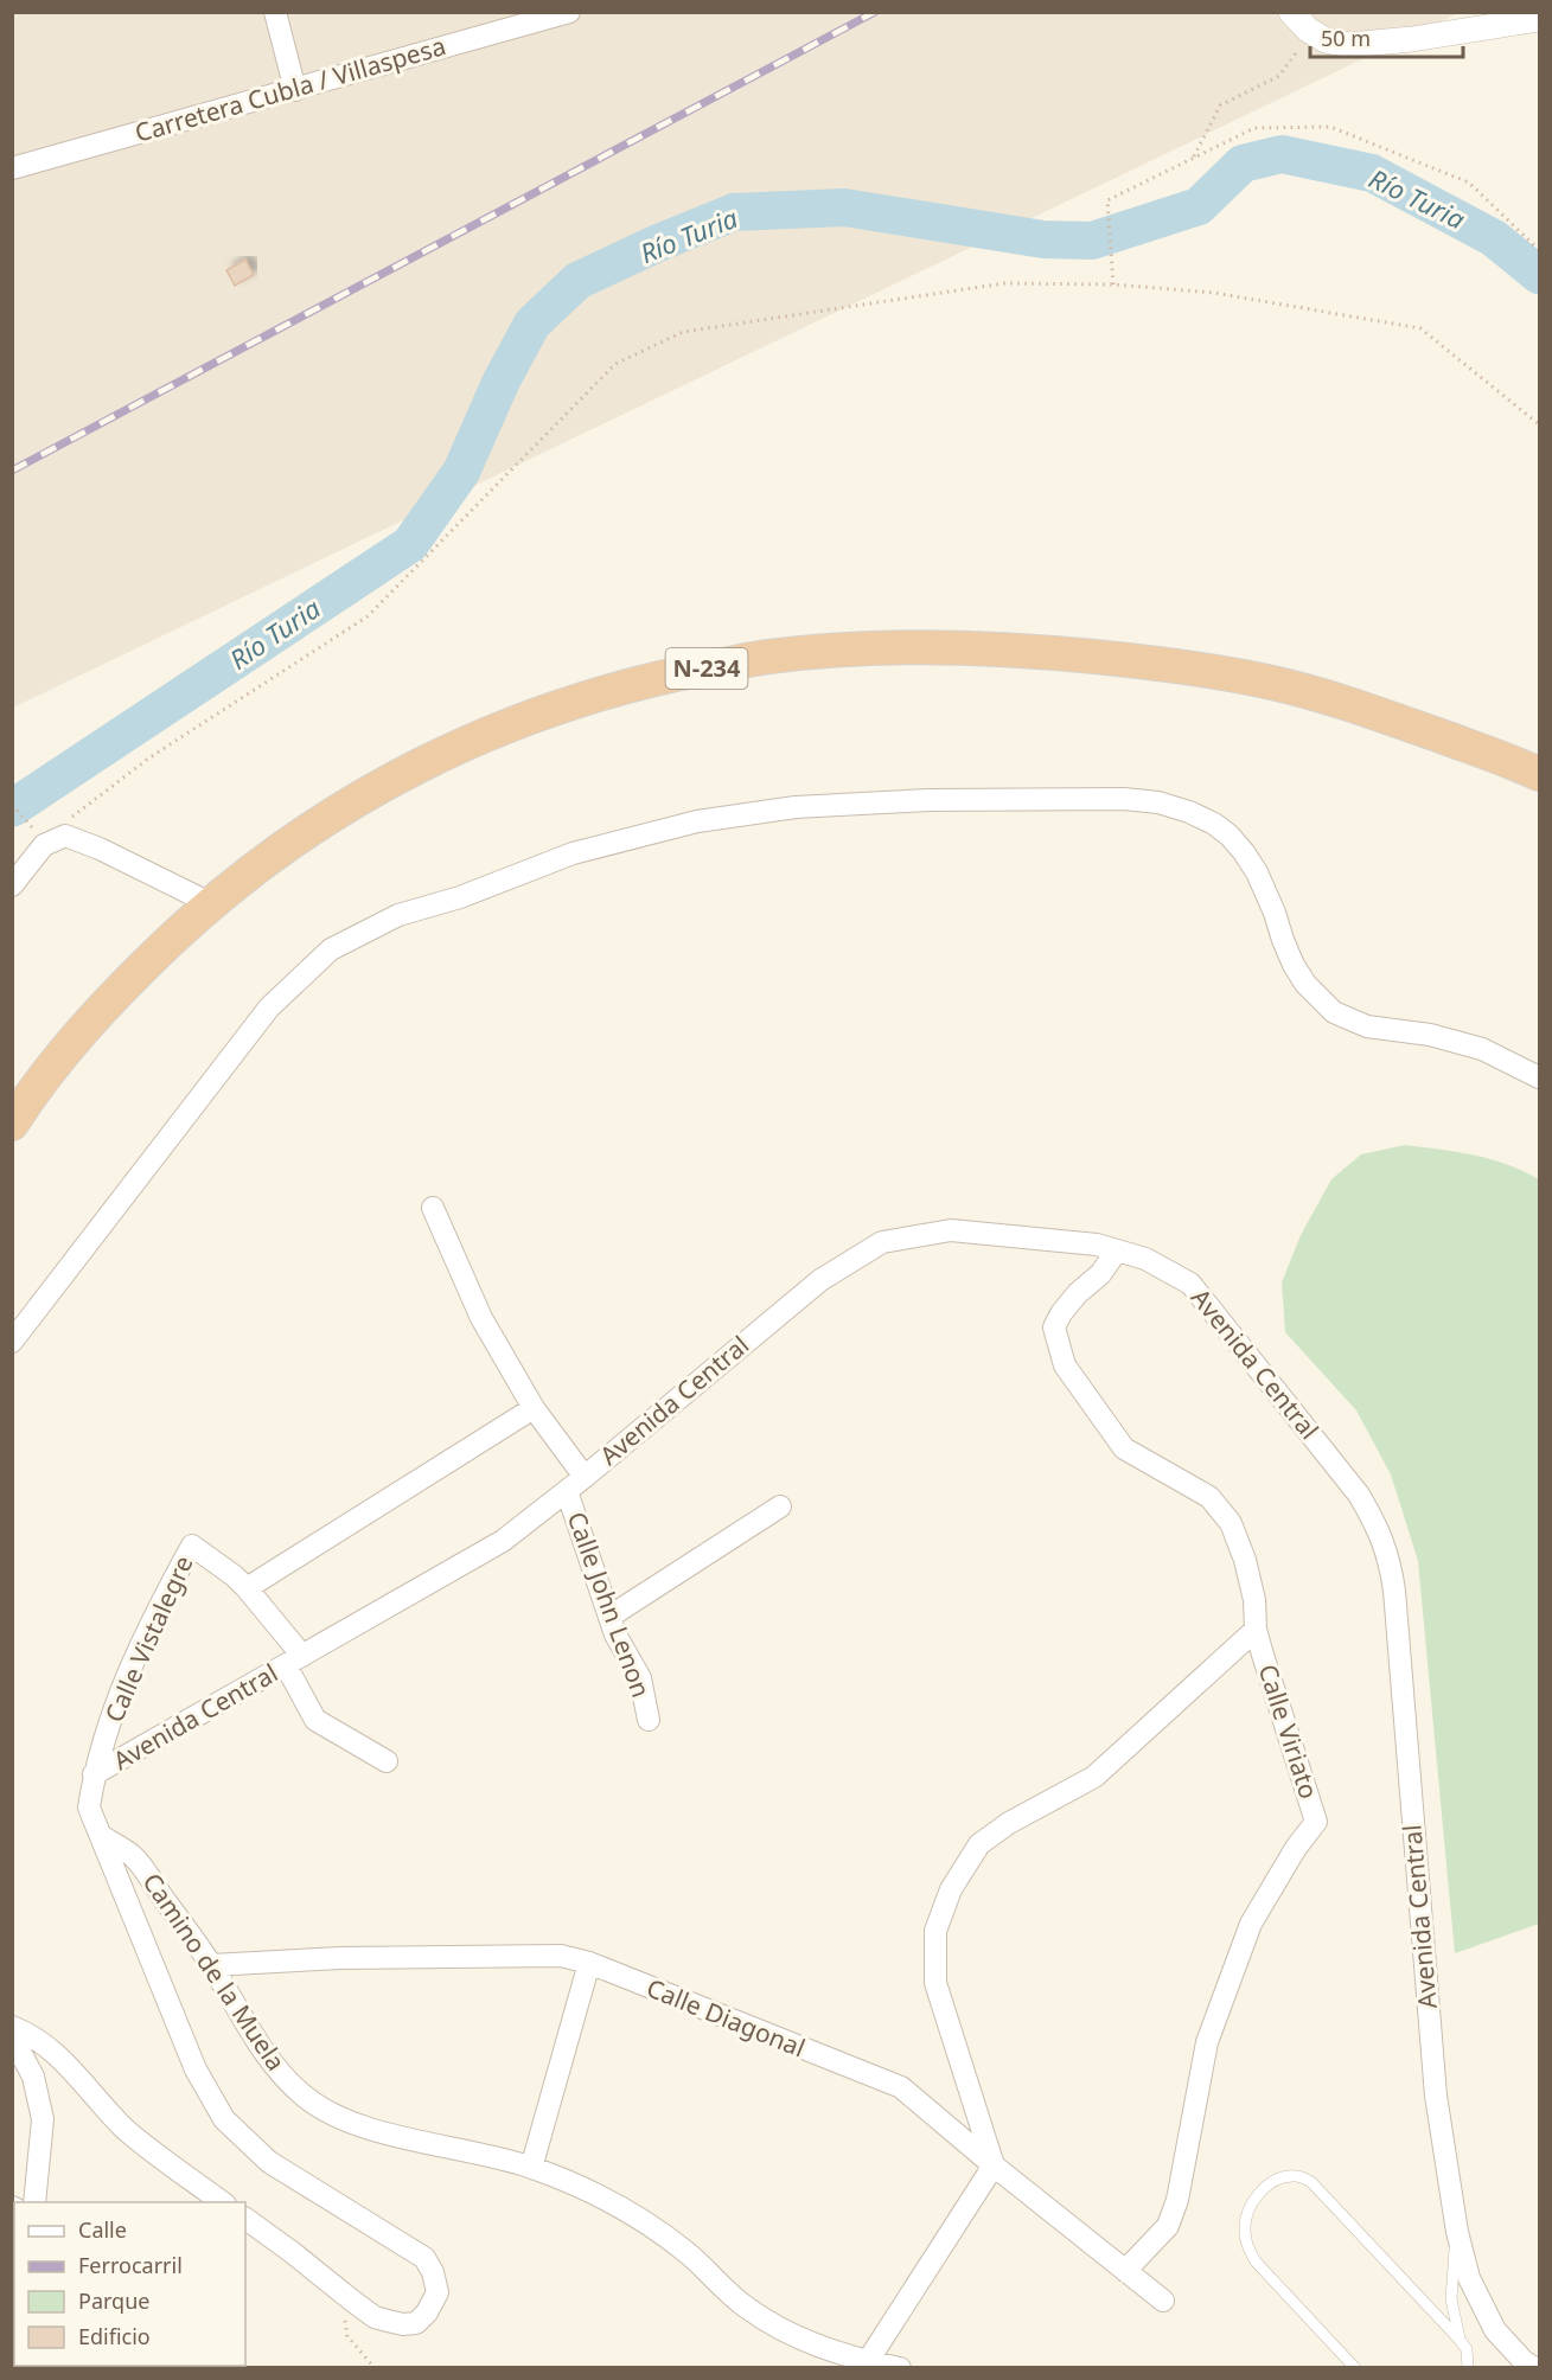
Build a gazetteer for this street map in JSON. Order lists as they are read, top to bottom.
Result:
{
  "streets": {
    "highway": ["N-234"],
    "street": [
      "Carretera Cubla / Villaspesa",
      "Avenida Central",
      "Calle John Lenon",
      "Calle Vistalegre",
      "Calle Viriato",
      "Camino de la Muela",
      "Calle Diagonal"
    ]
  },
  "crossings": [
    ["Avenida Central", "Calle John Lenon"],
    ["Avenida Central", "Calle Vistalegre"],
    ["Avenida Central", "Calle Viriato"],
    ["Calle Vistalegre", "Camino de la Muela"],
    ["Calle Viriato", "Calle Diagonal"],
    ["Camino de la Muela", "Calle Diagonal"]
  ],
  "water": ["Río Turia"],
  "legend": [
    "Calle",
    "Ferrocarril",
    "Parque",
    "Edificio"
  ],
  "scale_bar": "50 m"
}
